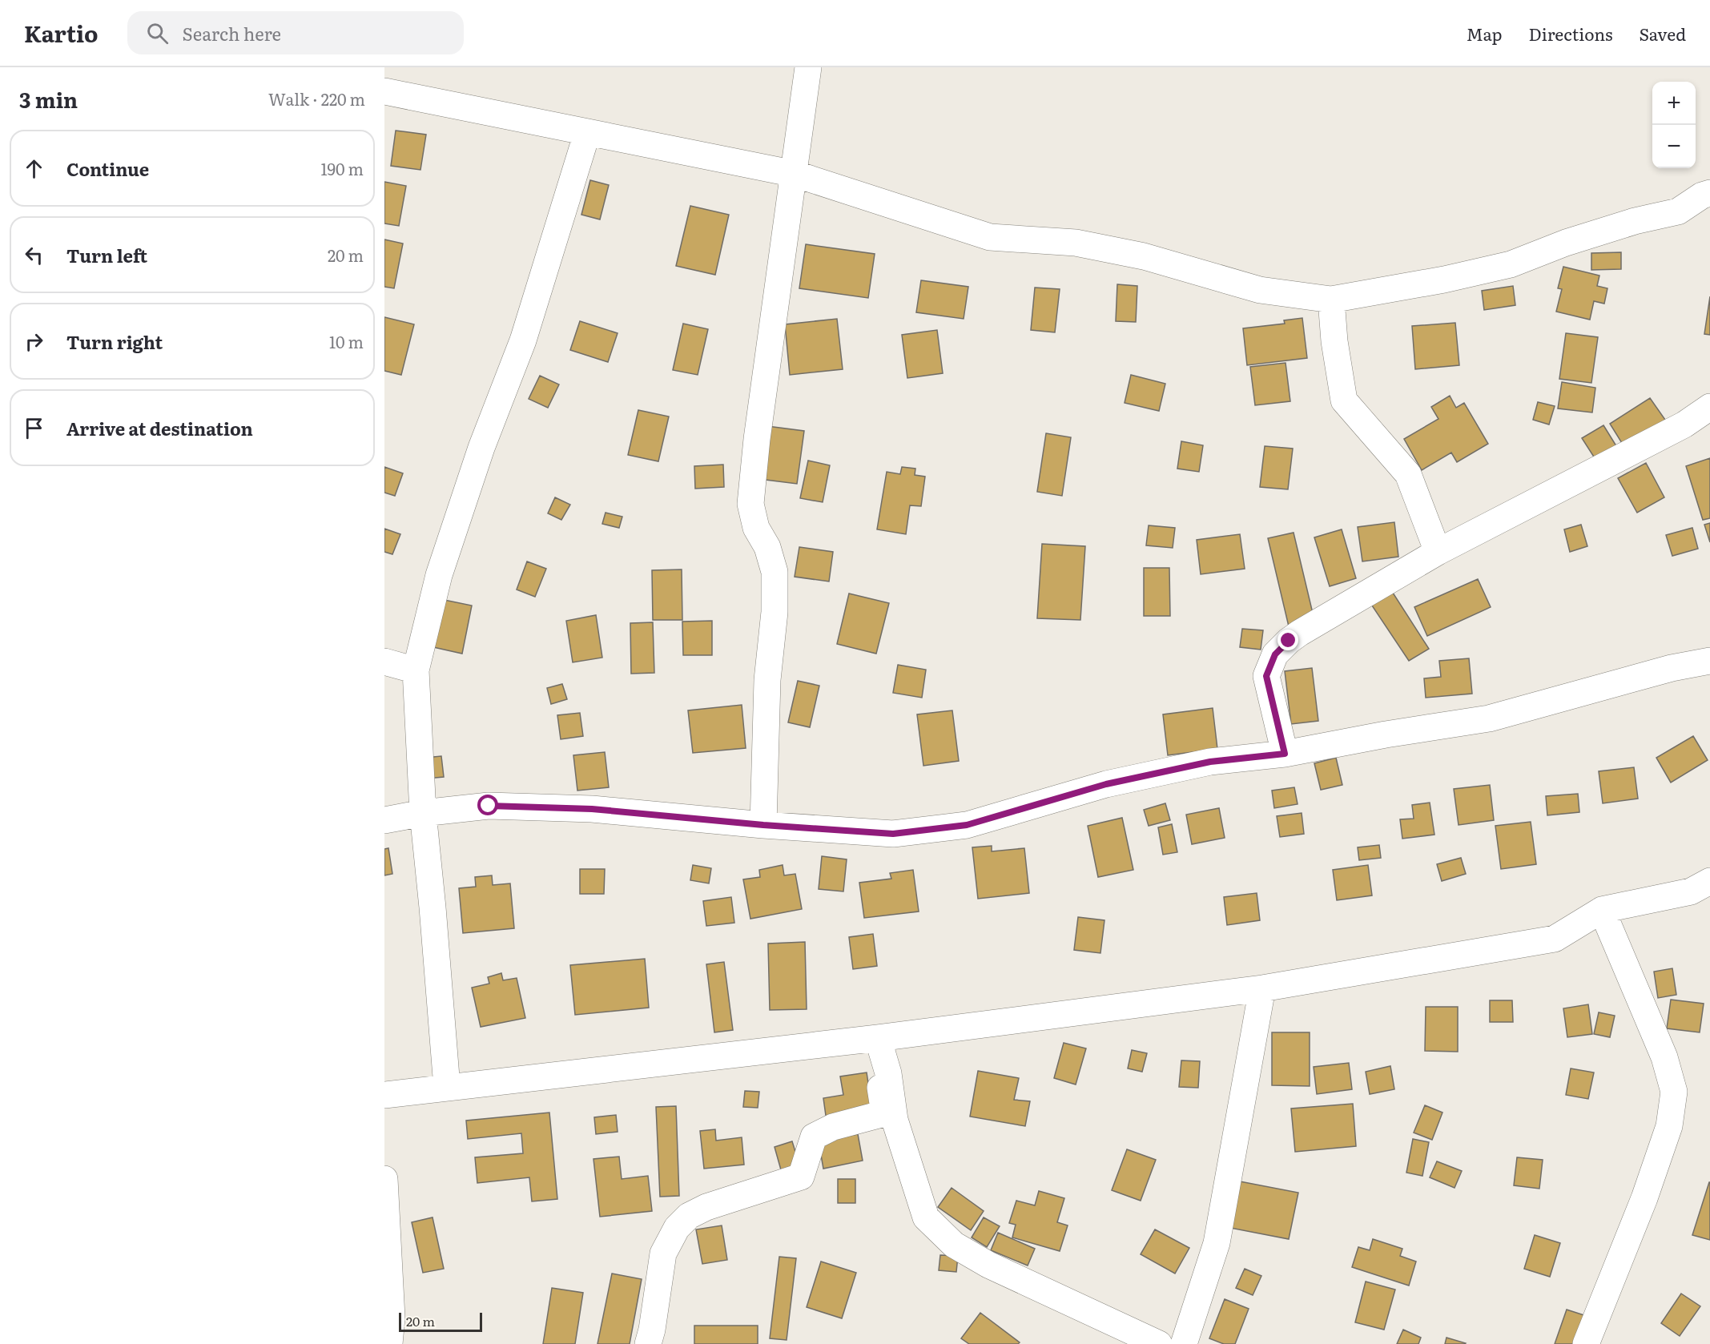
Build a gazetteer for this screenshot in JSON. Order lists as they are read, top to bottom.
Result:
{
  "scale_bar": "20 m",
  "page": {
    "header": "Kartio",
    "search": "Search here",
    "nav": ["Map", "Directions", "Saved"],
    "heading": ["3 min", "Walk · 220 m"],
    "map_buttons": ["+", "−"],
    "list": [
      ["Continue", "190 m"],
      ["Turn left", "20 m"],
      ["Turn right", "10 m"],
      "Arrive at destination"
    ],
    "scale": "20 m"
  }
}
